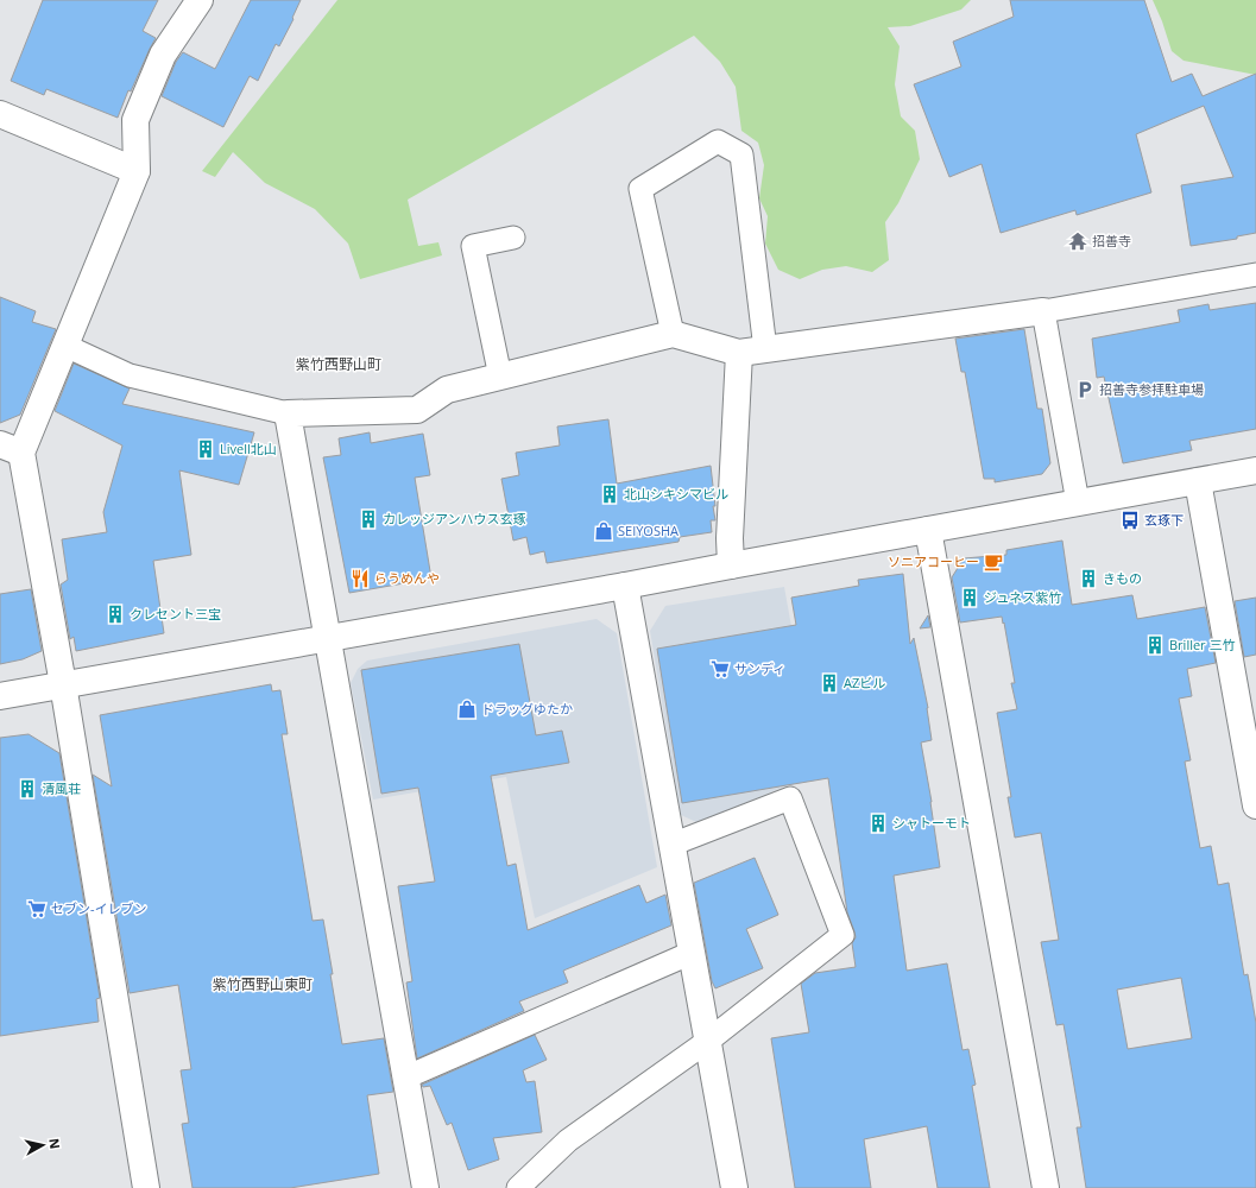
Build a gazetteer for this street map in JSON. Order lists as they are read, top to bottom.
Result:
{
  "districts": ["紫竹西野山町", "紫竹西野山東町"],
  "places": {
    "temple": ["招善寺"],
    "parking": ["招善寺参拝駐車場"],
    "building": [
      "Livell北山",
      "北山シキシマビル",
      "カレッジアンハウス玄琢",
      "きもの",
      "ジュネス紫竹",
      "クレセント三宝",
      "Briller 三竹",
      "AZビル",
      "清風荘",
      "シャトーモト"
    ],
    "bus stop": ["玄琢下"],
    "shop": ["SEIYOSHA", "ドラッグゆたか"],
    "cafe": ["ソニアコーヒー"],
    "restaurant": ["らうめんや"],
    "supermarket": ["サンディ", "セブン-イレブン"]
  },
  "north": "right"
}
